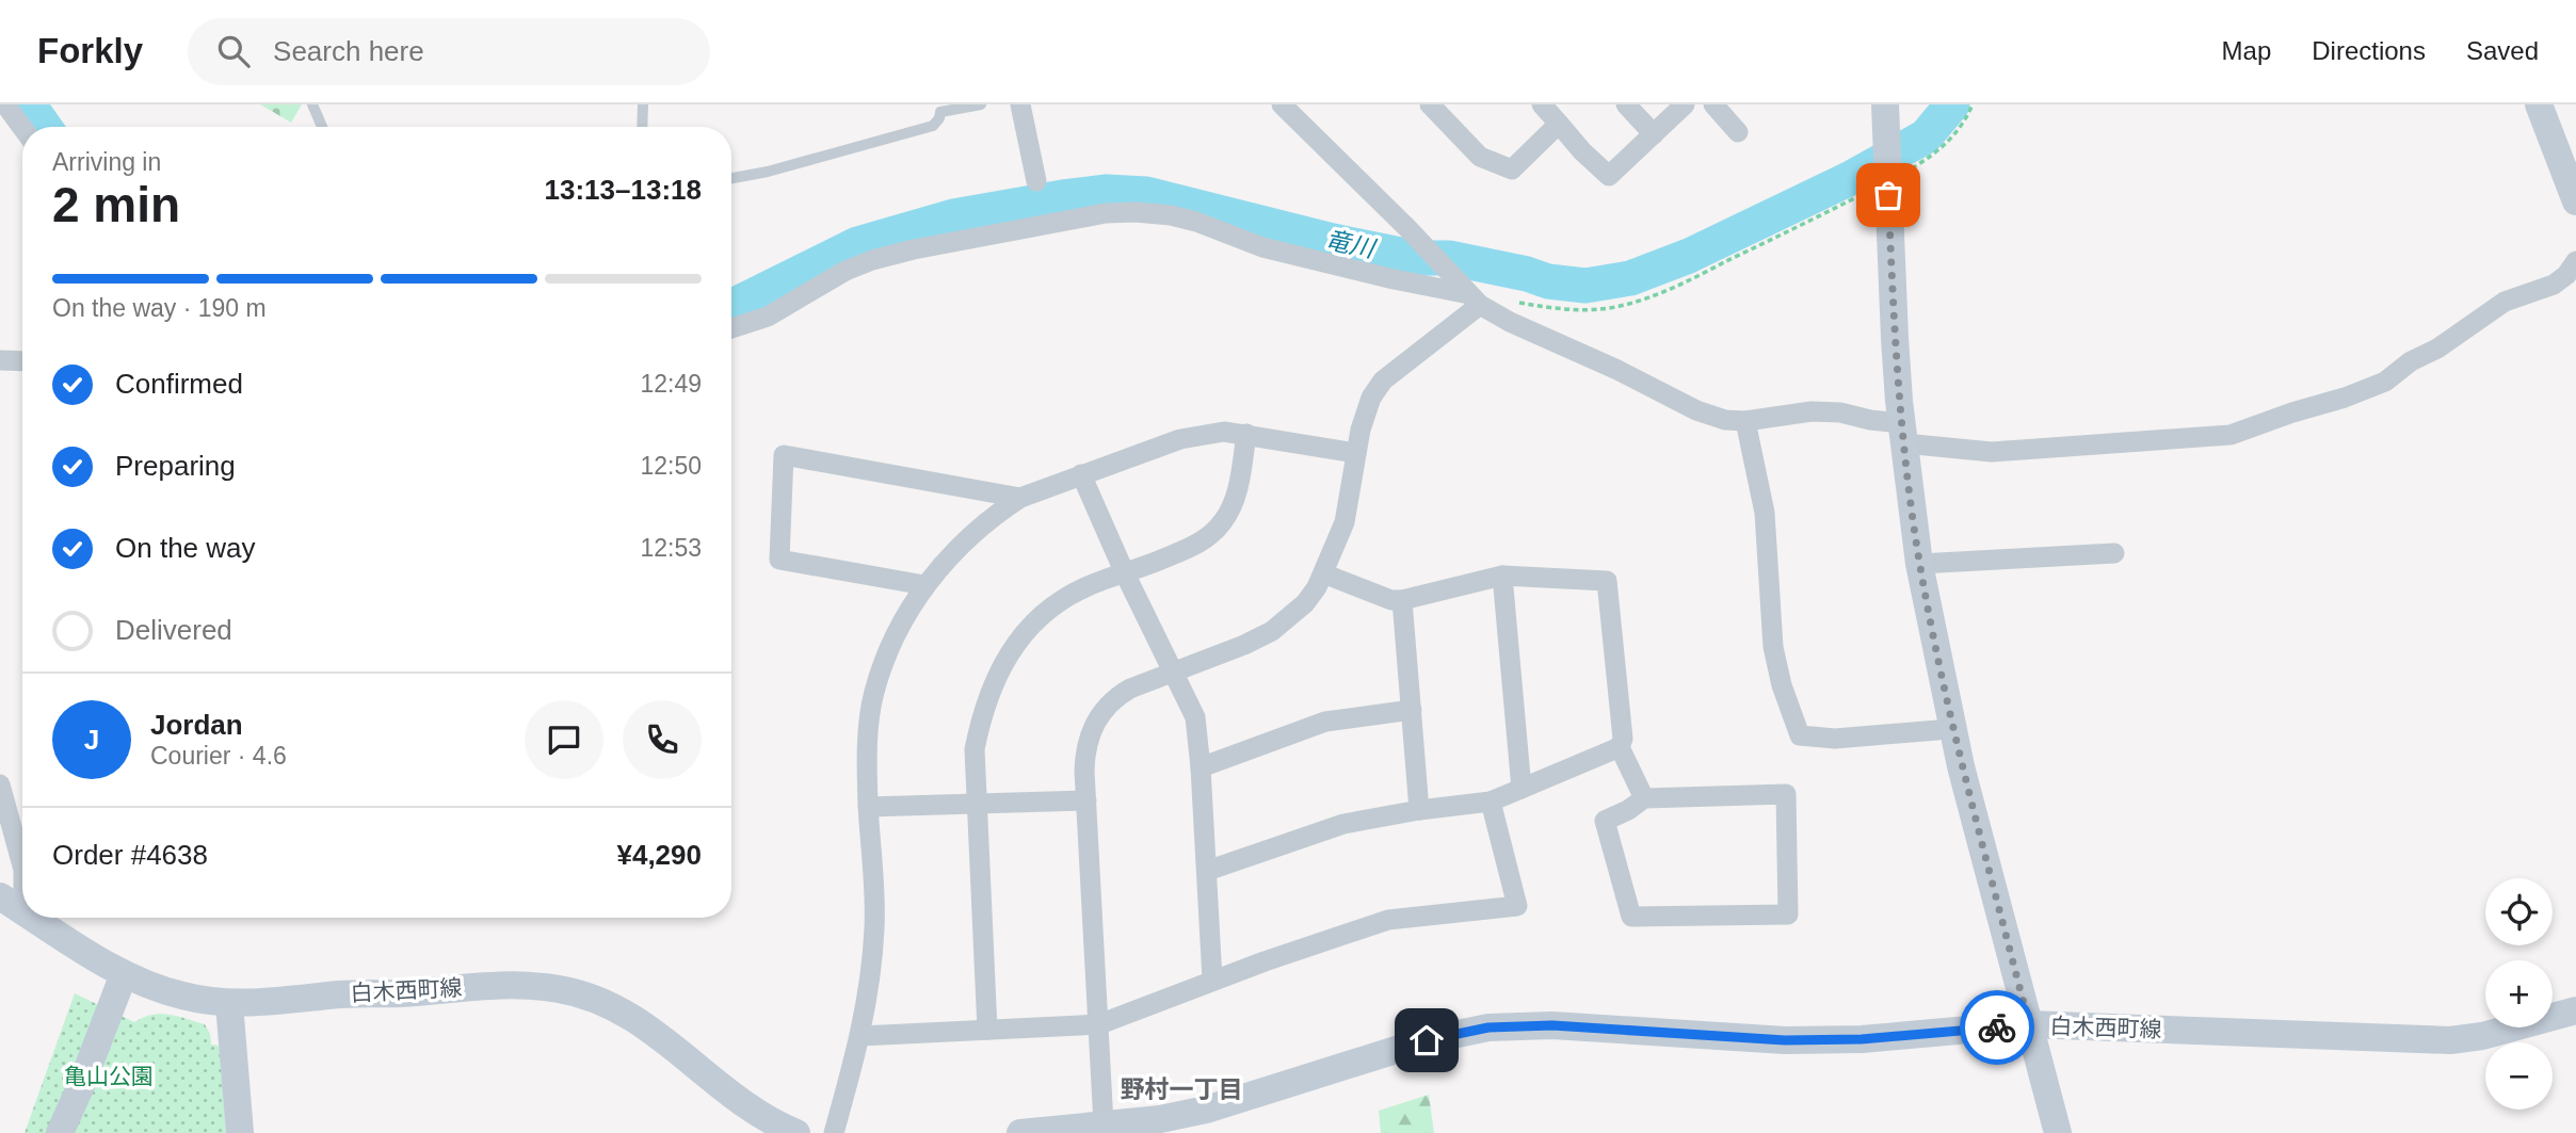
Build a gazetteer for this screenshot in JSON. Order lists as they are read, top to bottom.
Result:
{
  "streets": {
    "main road": ["白木西町線"]
  },
  "districts": ["野村一丁目"],
  "water": ["竜川"],
  "parks": ["亀山公園"],
  "page": {
    "header": "Forkly",
    "search": "Search here",
    "nav": ["Map", "Directions", "Saved"],
    "heading": ["2 min", "Arriving in", "13:13–13:18"],
    "panel": [
      "Jordan",
      "Courier · 4.6",
      "Order #4638",
      "¥4,290"
    ],
    "bar": "On the way · 190 m",
    "list": [
      ["Confirmed", "12:49"],
      ["Preparing", "12:50"],
      ["On the way", "12:53"],
      "Delivered"
    ],
    "round": "J",
    "map_buttons": ["+", "−"]
  }
}
